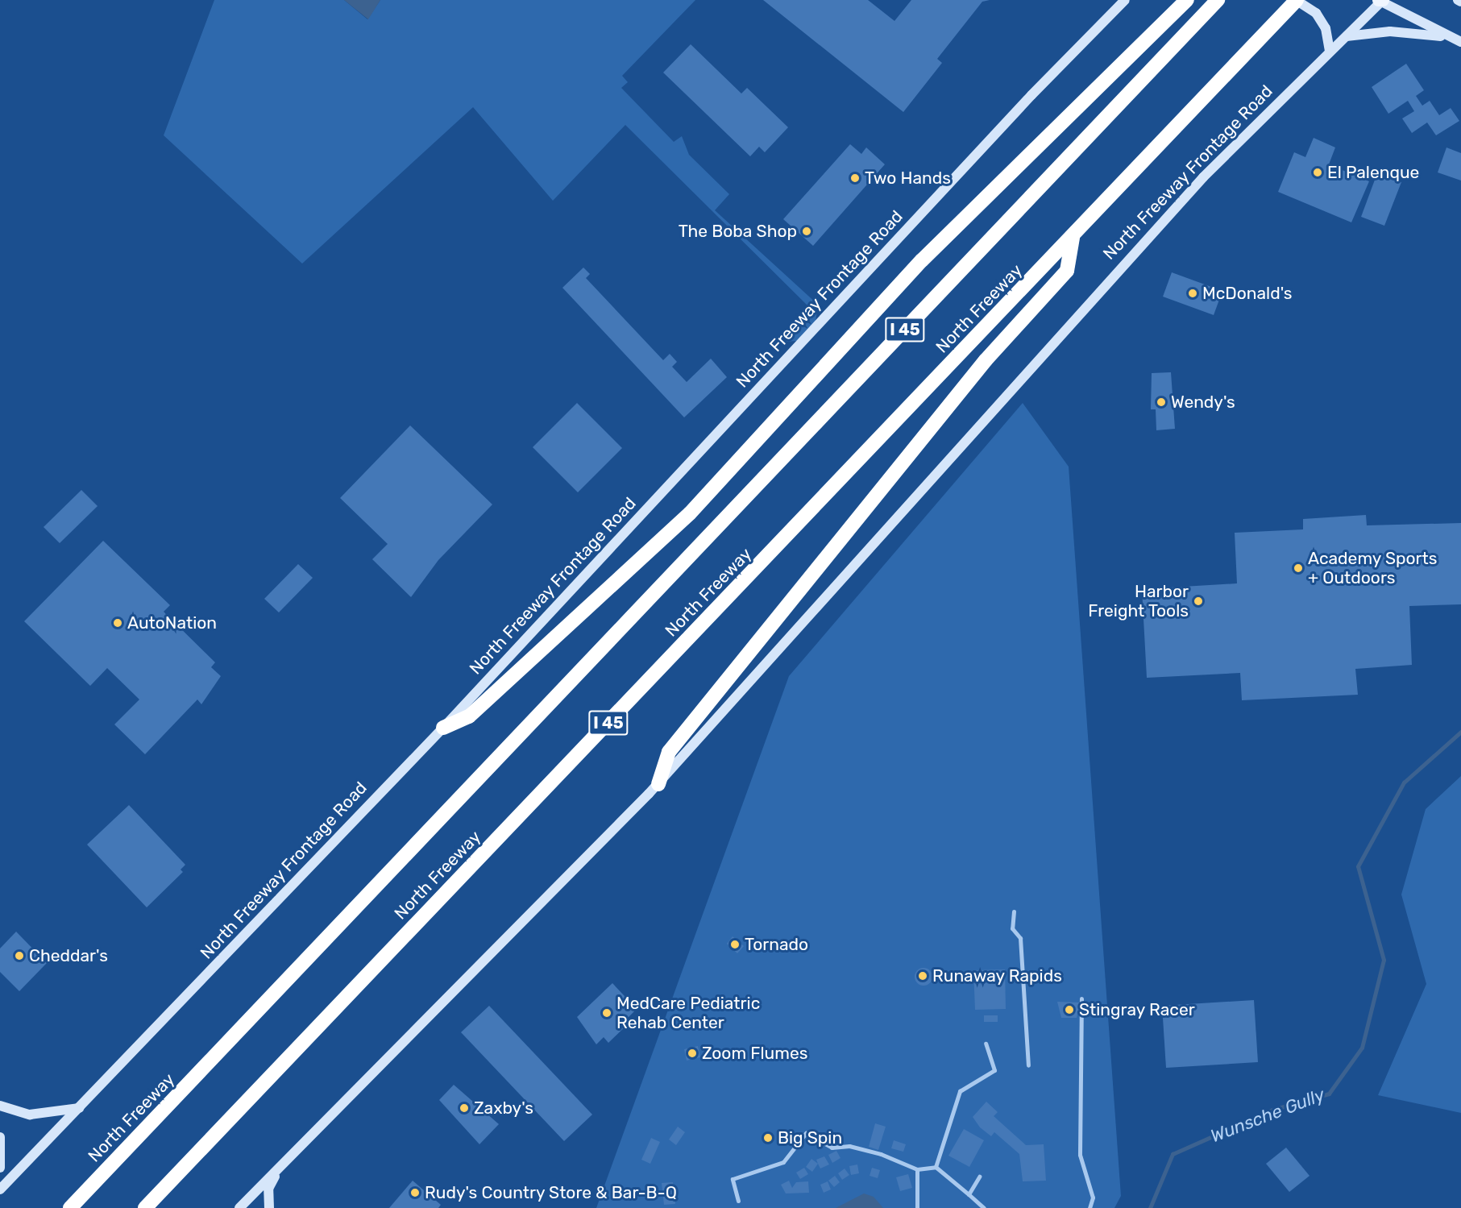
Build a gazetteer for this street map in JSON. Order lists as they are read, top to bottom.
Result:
{
  "streets": {
    "highway": ["North Freeway", "I 45"],
    "main road": ["North Freeway Frontage Road"]
  },
  "water": ["Wunsche Gully"],
  "places": [
    "El Palenque",
    "Two Hands",
    "The Boba Shop",
    "McDonald's",
    "Wendy's",
    "Academy Sports + Outdoors",
    "Harbor Freight Tools",
    "AutoNation",
    "Tornado",
    "Cheddar's",
    "Runaway Rapids",
    "Stingray Racer",
    "MedCare Pediatric Rehab Center",
    "Zoom Flumes",
    "Zaxby's",
    "Big Spin",
    "Rudy's Country Store & Bar-B-Q"
  ]
}
